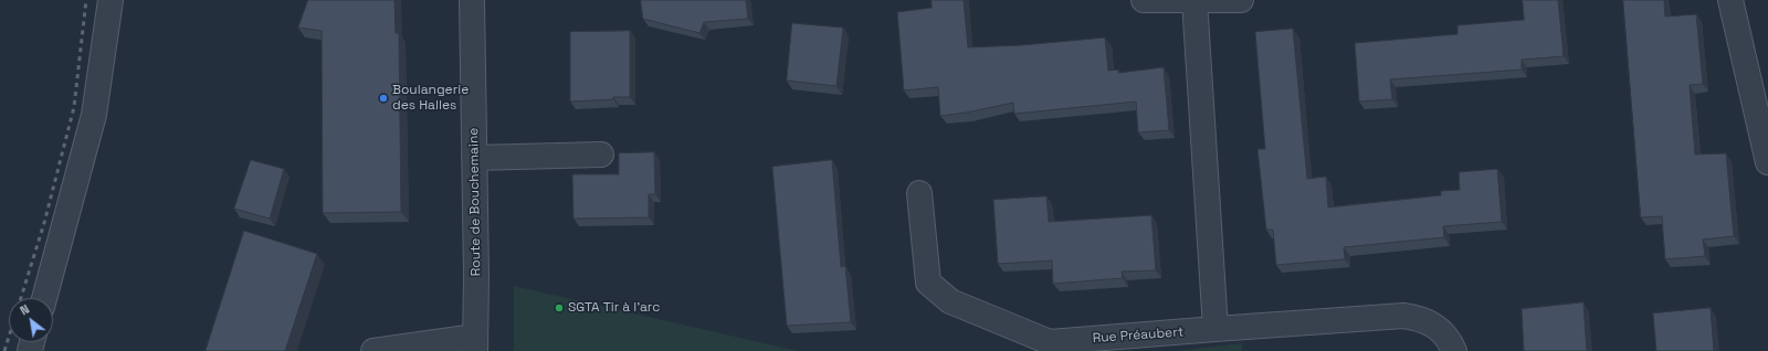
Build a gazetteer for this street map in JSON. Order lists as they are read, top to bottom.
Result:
{
  "streets": {
    "street": ["Route de Bouchemaine", "Rue Préaubert"]
  },
  "places": ["Boulangerie des Halles", "SGTA Tir à l’arc"],
  "north": "top left"
}
